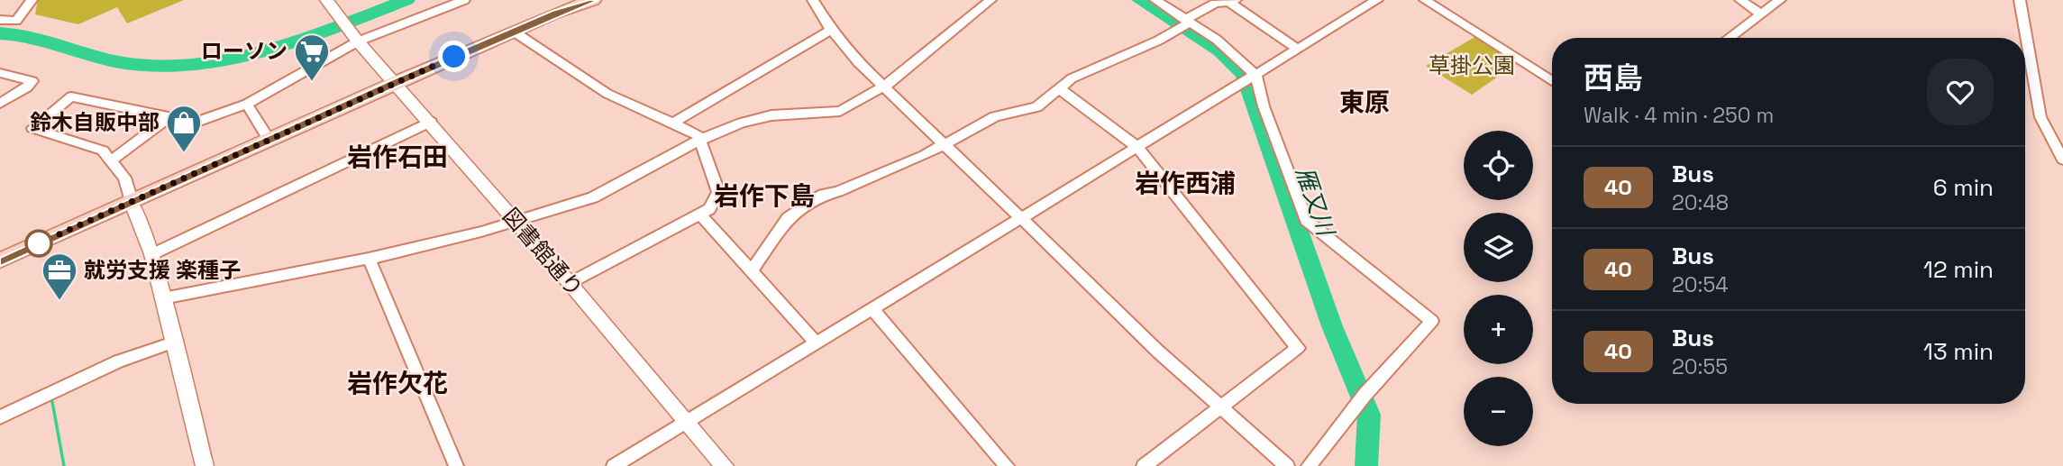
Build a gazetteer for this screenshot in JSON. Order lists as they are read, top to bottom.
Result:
{
  "streets": {
    "street": ["図書館通り"]
  },
  "districts": [
    "東原",
    "岩作石田",
    "岩作西浦",
    "岩作下島",
    "岩作欠花"
  ],
  "water": ["雁又川"],
  "parks": ["草掛公園"],
  "places": {
    "supermarket": ["ローソン"],
    "shop": ["鈴木自販中部"],
    "office": ["就労支援 楽種子"]
  },
  "lines": ["bus line 40"],
  "page": {
    "heading": ["西島", "Walk · 4 min · 250 m"],
    "map_buttons": ["+", "−"],
    "list": [
      {
        "mark": "40",
        "name": "Bus",
        "note": "20:48",
        "value": "6 min"
      },
      {
        "mark": "40",
        "name": "Bus",
        "note": "20:54",
        "value": "12 min"
      },
      {
        "mark": "40",
        "name": "Bus",
        "note": "20:55",
        "value": "13 min"
      }
    ]
  }
}
